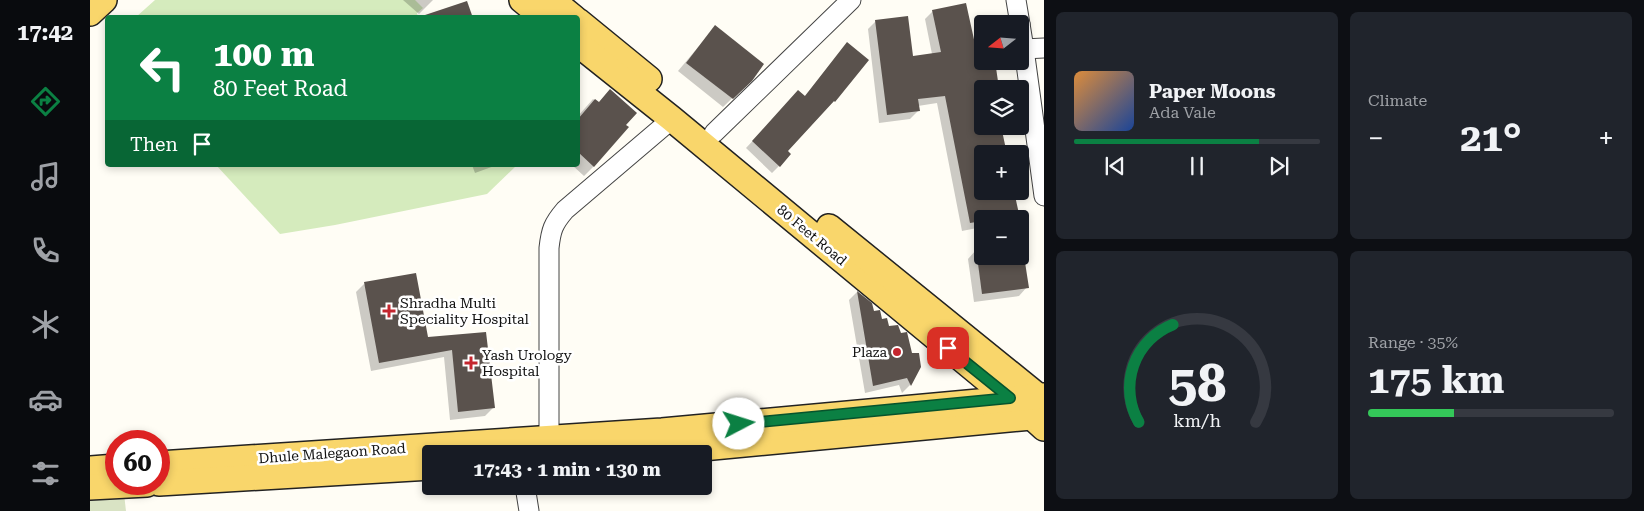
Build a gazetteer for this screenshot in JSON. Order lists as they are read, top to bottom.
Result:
{
  "streets": {
    "main road": ["80 Feet Road", "Dhule Malegaon Road"]
  },
  "crossings": [
    ["80 Feet Road", "Dhule Malegaon Road"]
  ],
  "places": {
    "health": ["Shradha Multi Speciality Hospital", "Yash Urology Hospital"],
    "other": ["Plaza"]
  },
  "north": "left",
  "page": {
    "tabs": "17:42",
    "tile": [
      "Climate",
      ["Range · 35%", "175 km"]
    ],
    "map_buttons": ["+", "−"],
    "turn": ["100 m", "80 Feet Road"],
    "song": ["Paper Moons", "Ada Vale"],
    "heat": ["−", "21°", "+"],
    "then": "Then",
    "limit": "60",
    "trip": "17:43 · 1 min · 130 m",
    "gauge": ["58", "km/h"]
  }
}
